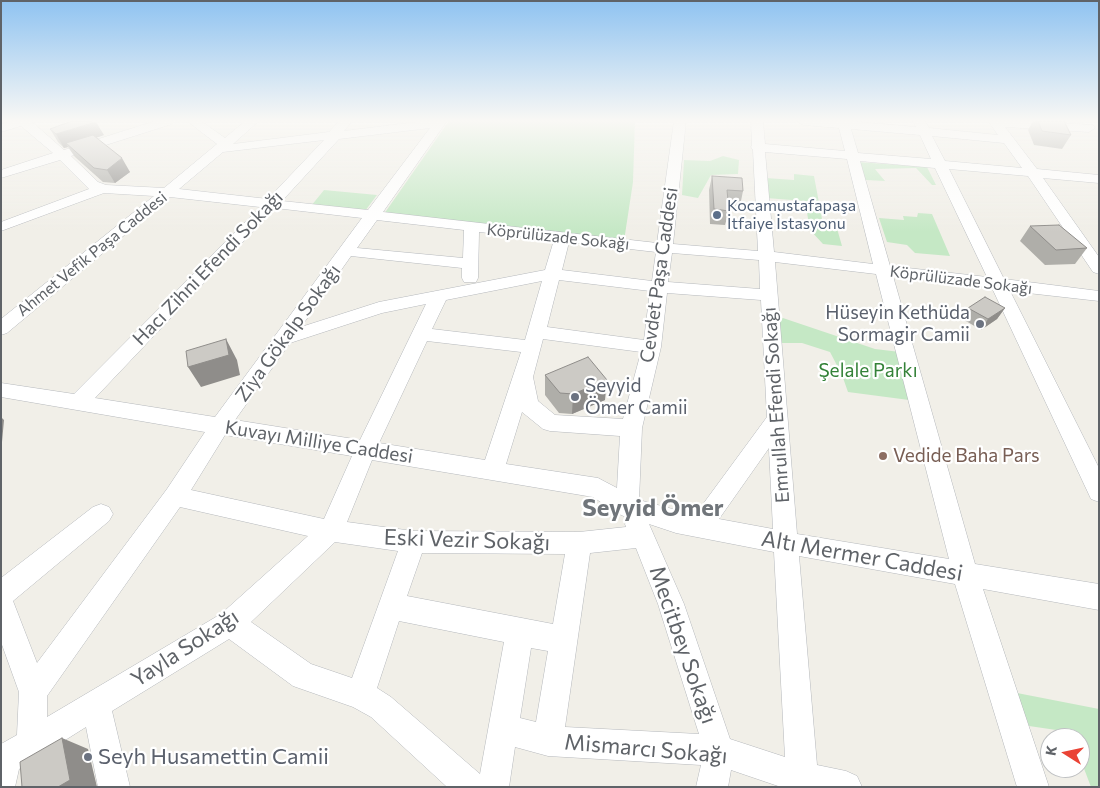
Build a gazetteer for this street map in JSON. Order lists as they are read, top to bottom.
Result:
{
  "streets": {
    "street": [
      "Köprülüzade Sokağı",
      "Ahmet Vefik Paşa Caddesi",
      "Hacı Zihni Efendi Sokağı",
      "Cevdet Paşa Caddesi",
      "Ziya Gökalp Sokağı",
      "Emrullah Efendi Sokağı",
      "Kuvayı Milliye Caddesi",
      "Eski Vezir Sokağı",
      "Altı Mermer Caddesi",
      "Meсitbey Sokağı",
      "Yayla Sokağı",
      "Mismarcı Sokağı"
    ]
  },
  "crossings": [
    ["Köprülüzade Sokağı", "Ahmet Vefik Paşa Caddesi"],
    ["Köprülüzade Sokağı", "Hacı Zihni Efendi Sokağı"],
    ["Köprülüzade Sokağı", "Cevdet Paşa Caddesi"],
    ["Köprülüzade Sokağı", "Ziya Gökalp Sokağı"],
    ["Köprülüzade Sokağı", "Emrullah Efendi Sokağı"],
    ["Hacı Zihni Efendi Sokağı", "Kuvayı Milliye Caddesi"],
    ["Cevdet Paşa Caddesi", "Kuvayı Milliye Caddesi"],
    ["Cevdet Paşa Caddesi", "Altı Mermer Caddesi"],
    ["Cevdet Paşa Caddesi", "Meсitbey Sokağı"],
    ["Ziya Gökalp Sokağı", "Kuvayı Milliye Caddesi"],
    ["Ziya Gökalp Sokağı", "Eski Vezir Sokağı"],
    ["Emrullah Efendi Sokağı", "Altı Mermer Caddesi"],
    ["Emrullah Efendi Sokağı", "Mismarcı Sokağı"],
    ["Kuvayı Milliye Caddesi", "Altı Mermer Caddesi"],
    ["Kuvayı Milliye Caddesi", "Meсitbey Sokağı"],
    ["Kuvayı Milliye Caddesi", "Yayla Sokağı"],
    ["Eski Vezir Sokağı", "Meсitbey Sokağı"],
    ["Eski Vezir Sokağı", "Yayla Sokağı"],
    ["Altı Mermer Caddesi", "Meсitbey Sokağı"],
    ["Meсitbey Sokağı", "Mismarcı Sokağı"]
  ],
  "districts": ["Seyyid Ömer"],
  "parks": ["Şelale Parkı"],
  "places": [
    "Kocamustafapaşa İtfaiye İstasyonu",
    "Hüseyin Kethüda Sormagir Camii",
    "Seyyid Ömer Camii",
    "Vedide Baha Pars",
    "Seyh Husamettin Camii"
  ],
  "north": "left"
}
